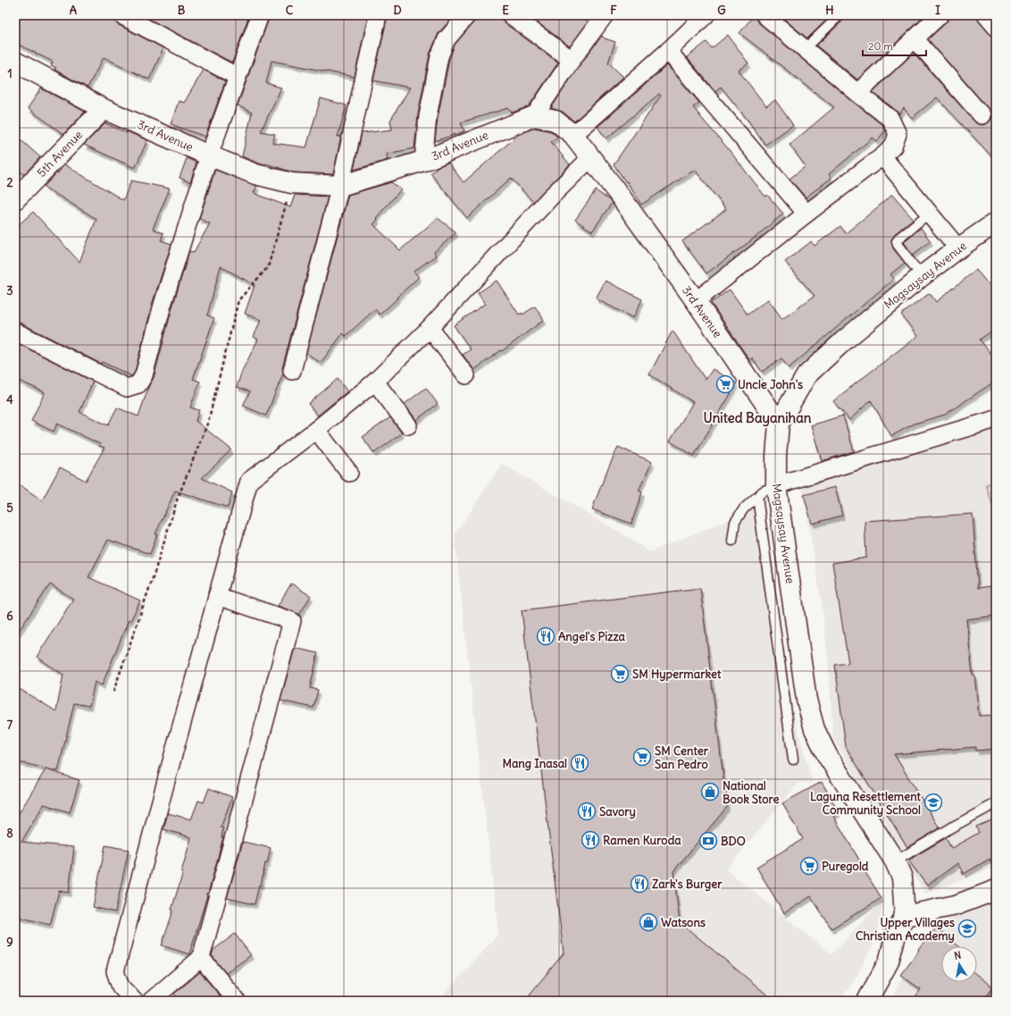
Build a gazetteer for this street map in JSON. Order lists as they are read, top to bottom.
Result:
{
  "streets": {
    "street": ["3rd Avenue", "5th Avenue", "Magsaysay Avenue"]
  },
  "crossings": [
    ["3rd Avenue", "5th Avenue"],
    ["3rd Avenue", "Magsaysay Avenue"]
  ],
  "districts": ["United Bayanihan"],
  "places": {
    "supermarket": [
      "Uncle John's",
      "SM Hypermarket",
      "SM Center San Pedro",
      "Puregold"
    ],
    "restaurant": [
      "Angel's Pizza",
      "Mang Inasal",
      "Savory",
      "Ramen Kuroda",
      "Zark's Burger"
    ],
    "shop": ["National Book Store", "Watsons"],
    "school or university": ["Laguna Resettlement Community School", "Upper Villages Christian Academy"],
    "bank": ["BDO"]
  },
  "scale_bar": "20 m",
  "north": "top",
  "grid": {
    "columns": [
      "A",
      "B",
      "C",
      "D",
      "E",
      "F",
      "G",
      "H",
      "I"
    ],
    "rows": [
      "1",
      "2",
      "3",
      "4",
      "5",
      "6",
      "7",
      "8",
      "9"
    ]
  }
}
